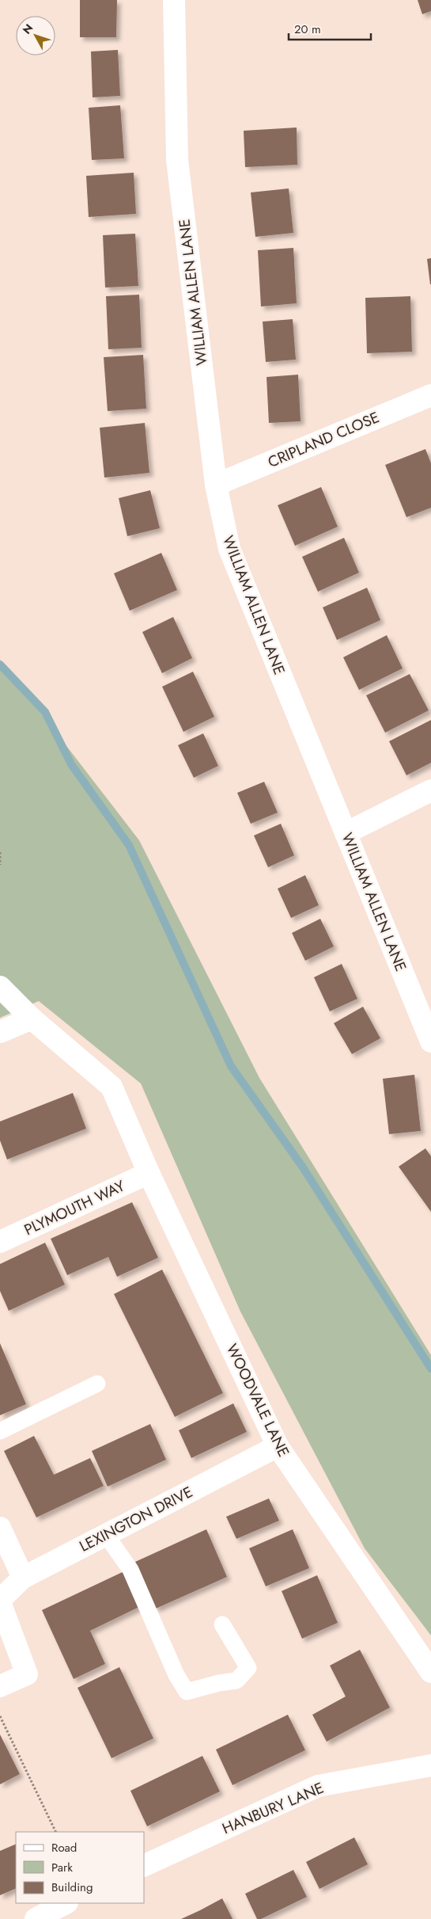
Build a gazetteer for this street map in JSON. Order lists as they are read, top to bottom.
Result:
{
  "streets": {
    "street": [
      "WILLIAM ALLEN LANE",
      "CRIPLAND CLOSE",
      "PLYMOUTH WAY",
      "WOODVALE LANE",
      "LEXINGTON DRIVE",
      "HANBURY LANE"
    ]
  },
  "crossings": [
    ["WILLIAM ALLEN LANE", "CRIPLAND CLOSE"],
    ["PLYMOUTH WAY", "WOODVALE LANE"],
    ["WOODVALE LANE", "LEXINGTON DRIVE"]
  ],
  "legend": ["Road", "Park", "Building"],
  "scale_bar": "20 m",
  "north": "top left"
}
